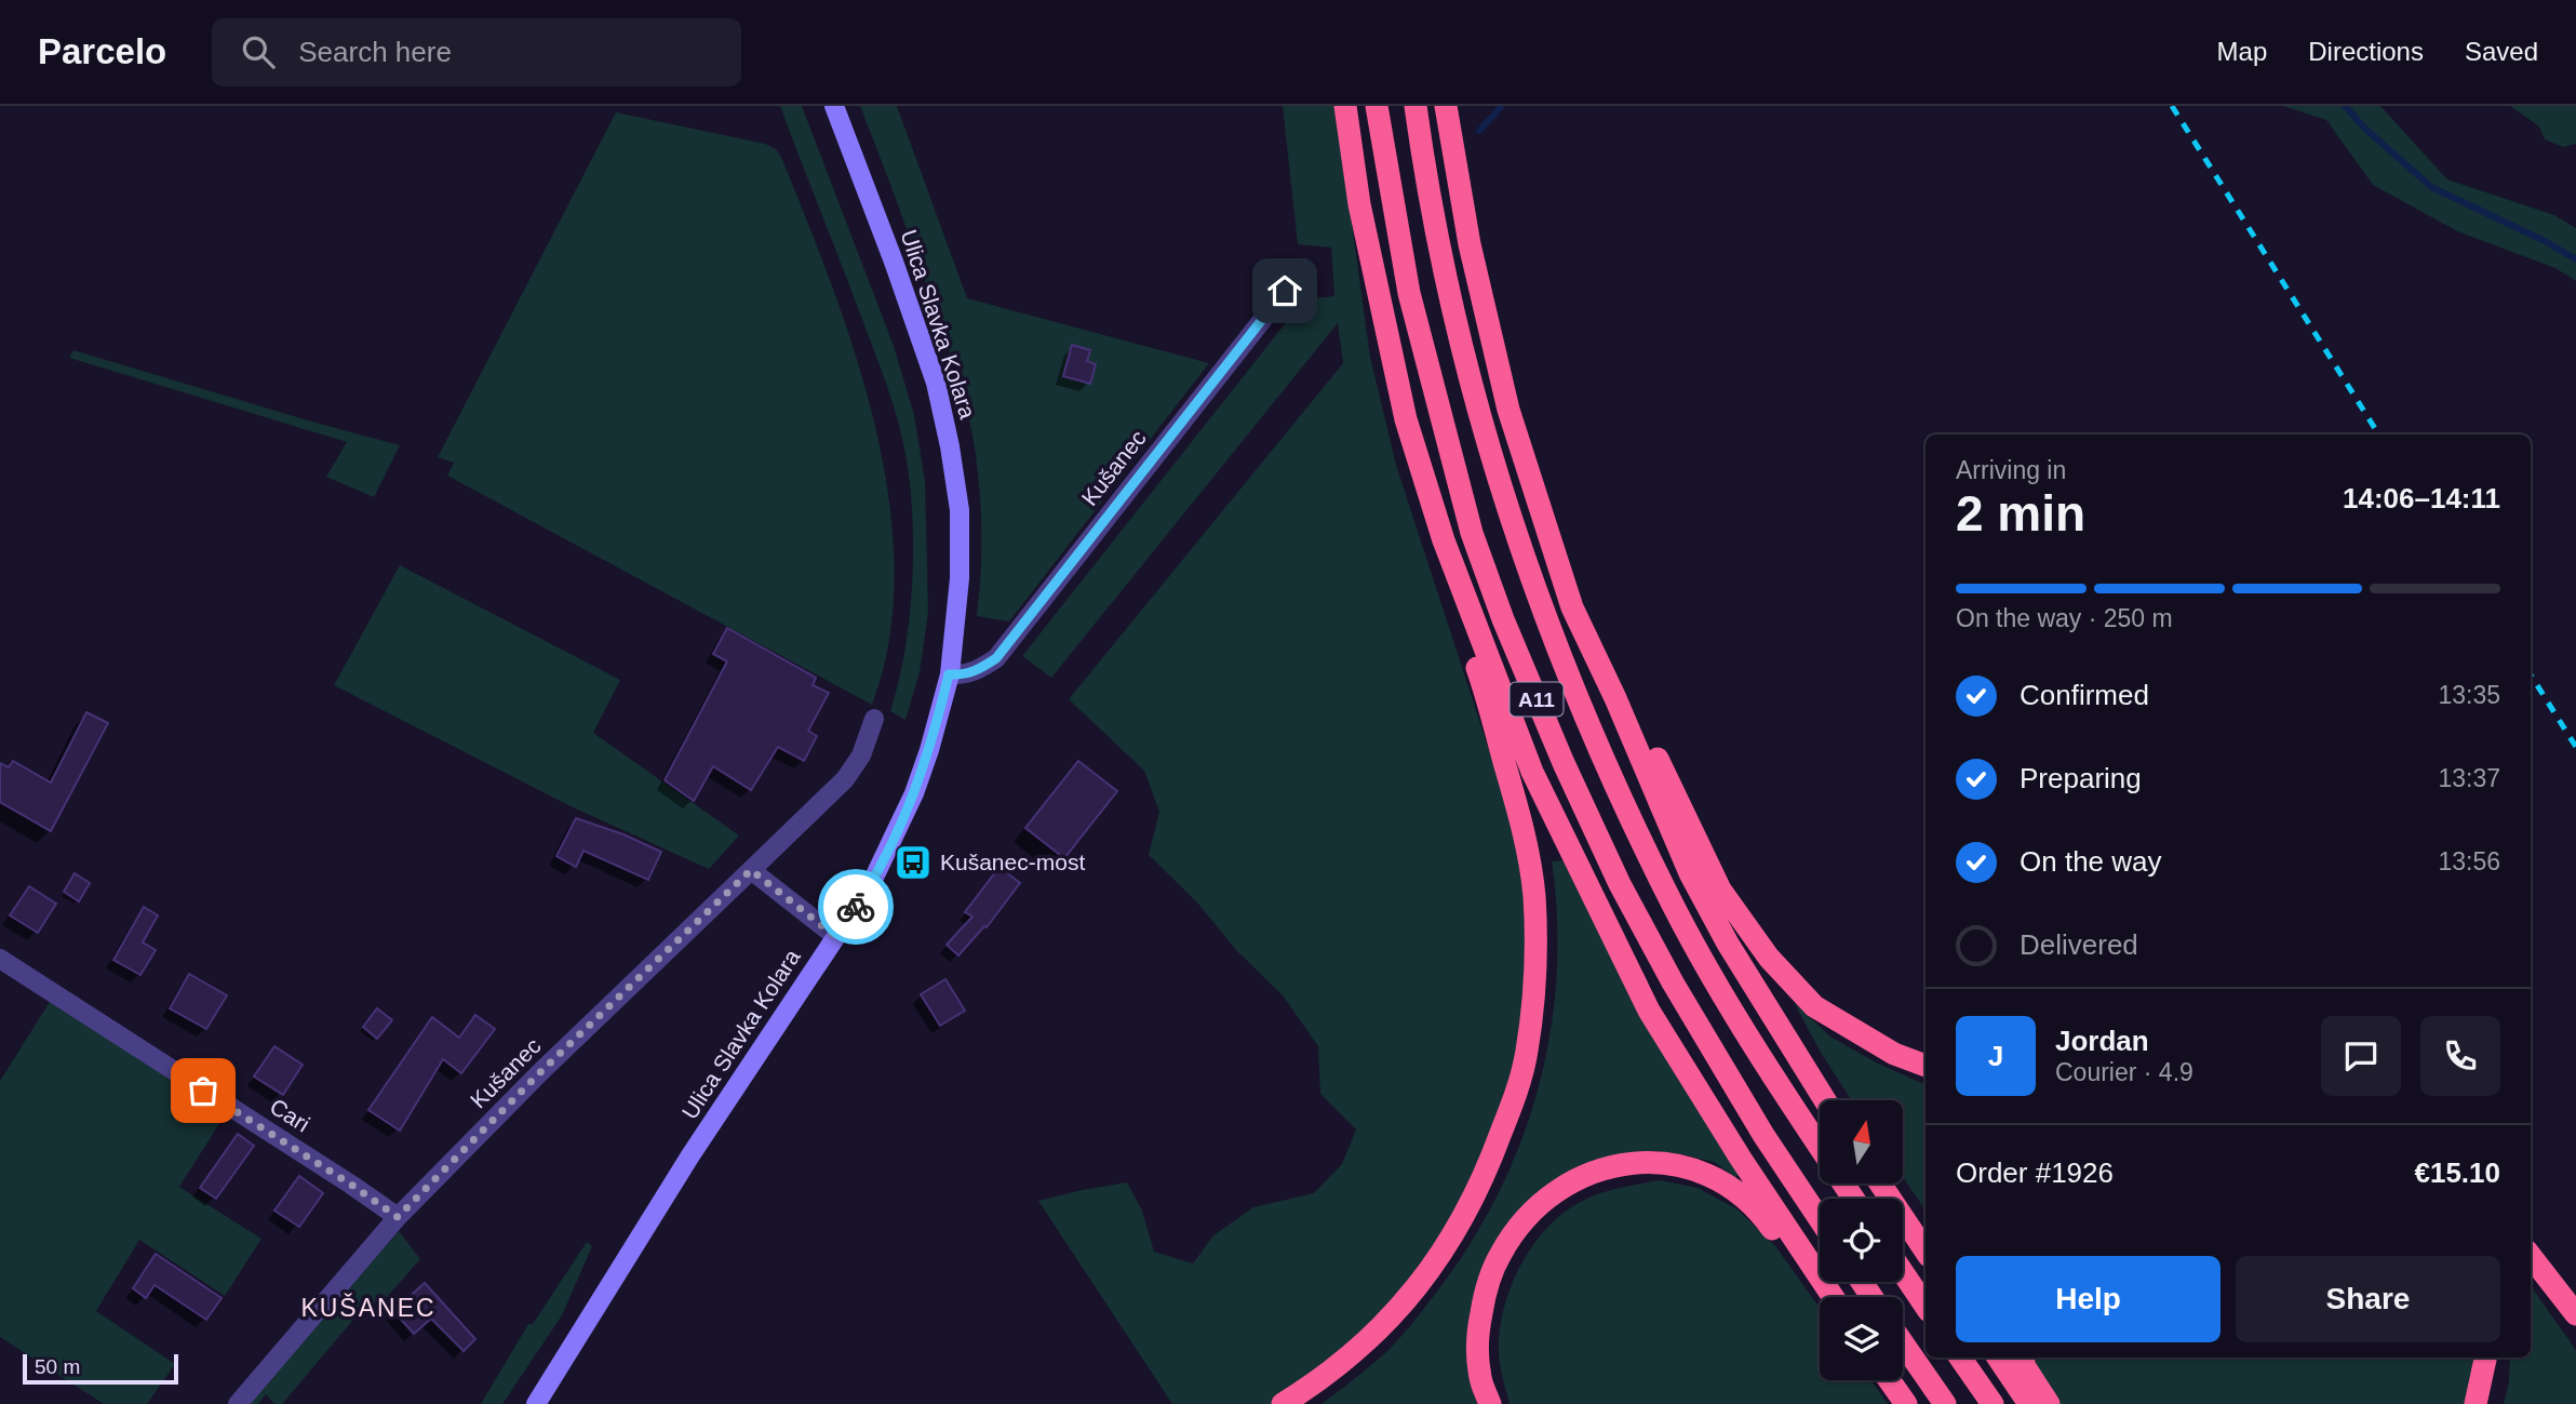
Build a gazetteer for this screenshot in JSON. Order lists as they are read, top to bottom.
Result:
{
  "streets": {
    "highway": ["A11"],
    "main road": ["Ulica Slavka Kolara"],
    "street": ["Kušanec", "Cari"]
  },
  "crossings": [
    ["Ulica Slavka Kolara", "Kušanec"],
    ["Kušanec", "Cari"]
  ],
  "districts": ["KUŠANEC"],
  "places": {
    "bus stop": ["Kušanec-most"]
  },
  "scale_bar": "50 m",
  "north": "top",
  "page": {
    "header": "Parcelo",
    "search": "Search here",
    "nav": ["Map", "Directions", "Saved"],
    "heading": ["2 min", "Arriving in", "14:06–14:11"],
    "panel": [
      "Jordan",
      "Courier · 4.9",
      "Order #1926",
      "€15.10"
    ],
    "bar": "On the way · 250 m",
    "list": [
      ["Confirmed", "13:35"],
      ["Preparing", "13:37"],
      ["On the way", "13:56"],
      "Delivered"
    ],
    "round": "J",
    "buttons": ["Help", "Share"],
    "scale": "50 m"
  }
}
